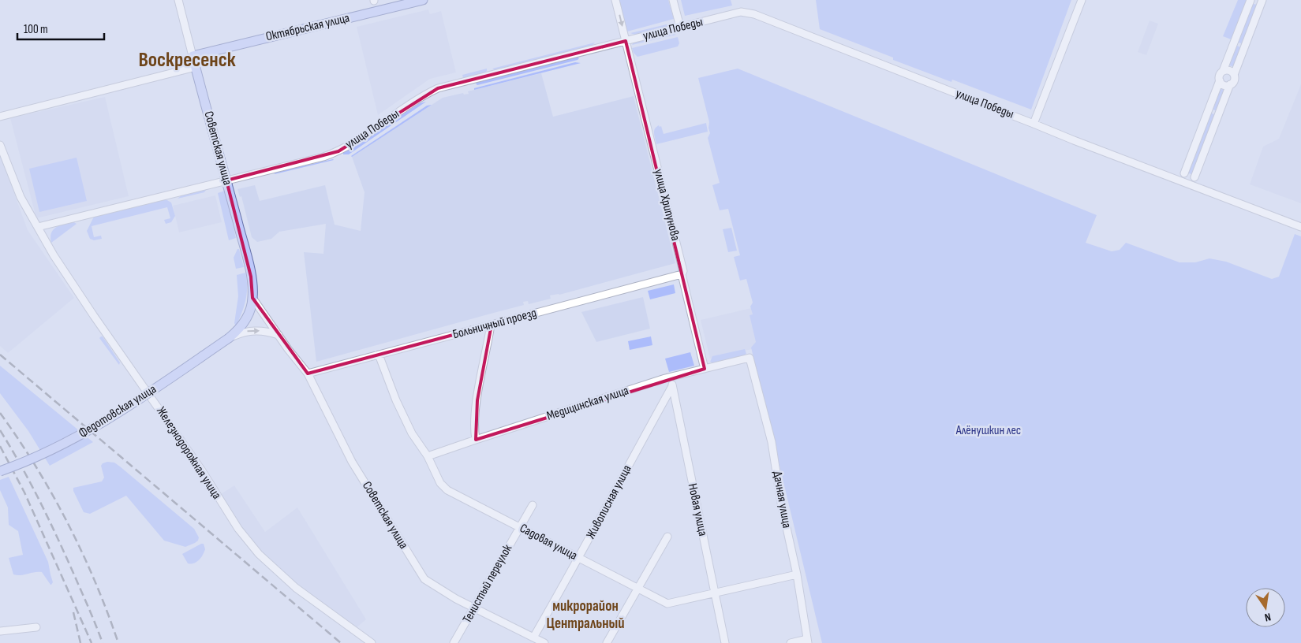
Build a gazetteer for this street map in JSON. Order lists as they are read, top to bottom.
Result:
{
  "streets": {
    "main road": ["Октябрьская улица", "Советская улица", "Федотовская улица"],
    "street": [
      "улица Победы",
      "улица Хрипунова",
      "Больничный проезд",
      "Медицинская улица",
      "Железнодорожная улица",
      "Дачная улица",
      "Живописная улица",
      "Новая улица",
      "Садовая улица",
      "Тенистый переулок"
    ]
  },
  "crossings": [
    ["Октябрьская улица", "Советская улица"],
    ["улица Победы", "Советская улица"],
    ["улица Победы", "улица Хрипунова"],
    ["улица Победы", "Железнодорожная улица"],
    ["Советская улица", "Больничный проезд"],
    ["Советская улица", "Федотовская улица"],
    ["Советская улица", "Живописная улица"],
    ["Советская улица", "Тенистый переулок"],
    ["улица Хрипунова", "Больничный проезд"],
    ["улица Хрипунова", "Медицинская улица"],
    ["Больничный проезд", "Садовая улица"],
    ["Медицинская улица", "Дачная улица"],
    ["Медицинская улица", "Новая улица"],
    ["Медицинская улица", "Садовая улица"],
    ["Дачная улица", "Садовая улица"],
    ["Живописная улица", "Новая улица"],
    ["Живописная улица", "Садовая улица"],
    ["Новая улица", "Садовая улица"],
    ["Садовая улица", "Тенистый переулок"]
  ],
  "districts": ["Воскресенск", "микрорайон Центральный"],
  "parks": ["Алёнушкин лес"],
  "scale_bar": "100 m",
  "north": "bottom"
}
